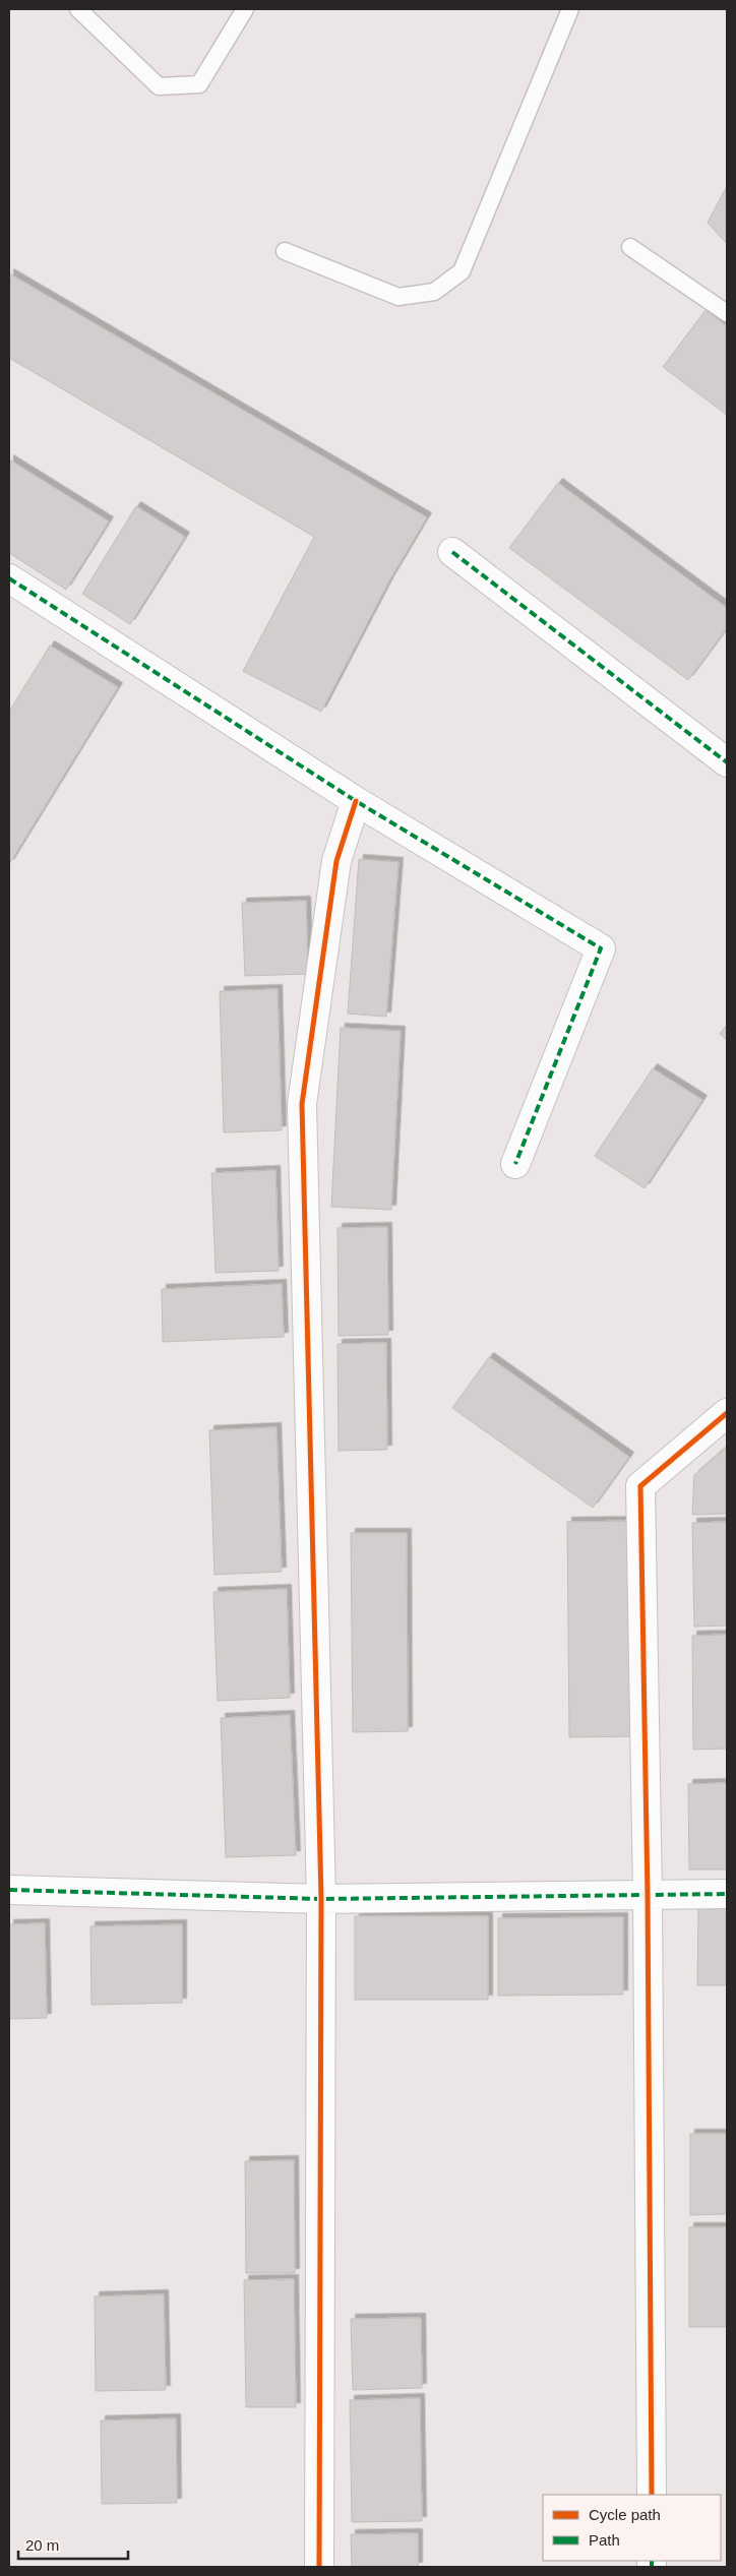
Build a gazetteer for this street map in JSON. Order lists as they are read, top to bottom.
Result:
{
  "legend": ["Cycle path", "Path"],
  "scale_bar": "20 m"
}
